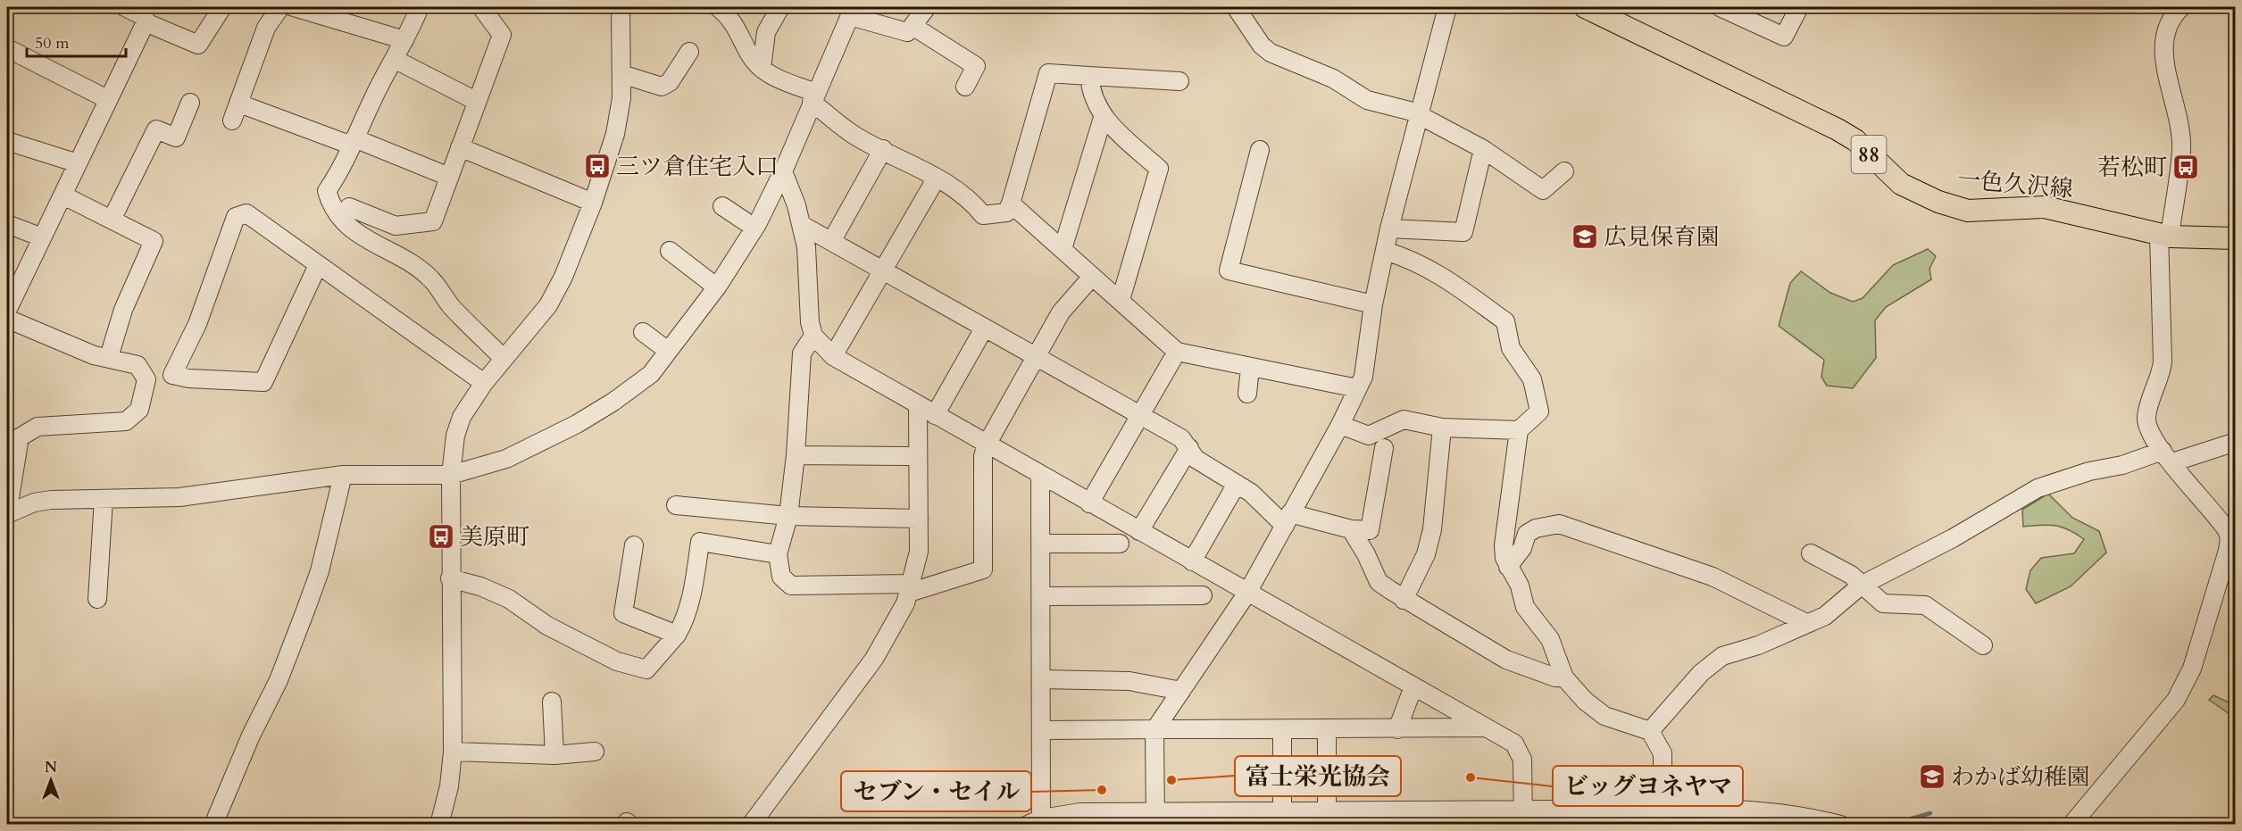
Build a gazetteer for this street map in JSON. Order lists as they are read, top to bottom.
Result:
{
  "streets": {
    "main road": ["88", "一色久沢線"]
  },
  "places": {
    "bus stop": ["三ツ倉住宅入口", "若松町", "美原町"],
    "school or university": ["広見保育園", "わかば幼稚園"],
    "other": ["ビッグヨネヤマ", "富士栄光協会", "セブン・セイル"]
  },
  "scale_bar": "50 m",
  "north": "top"
}
